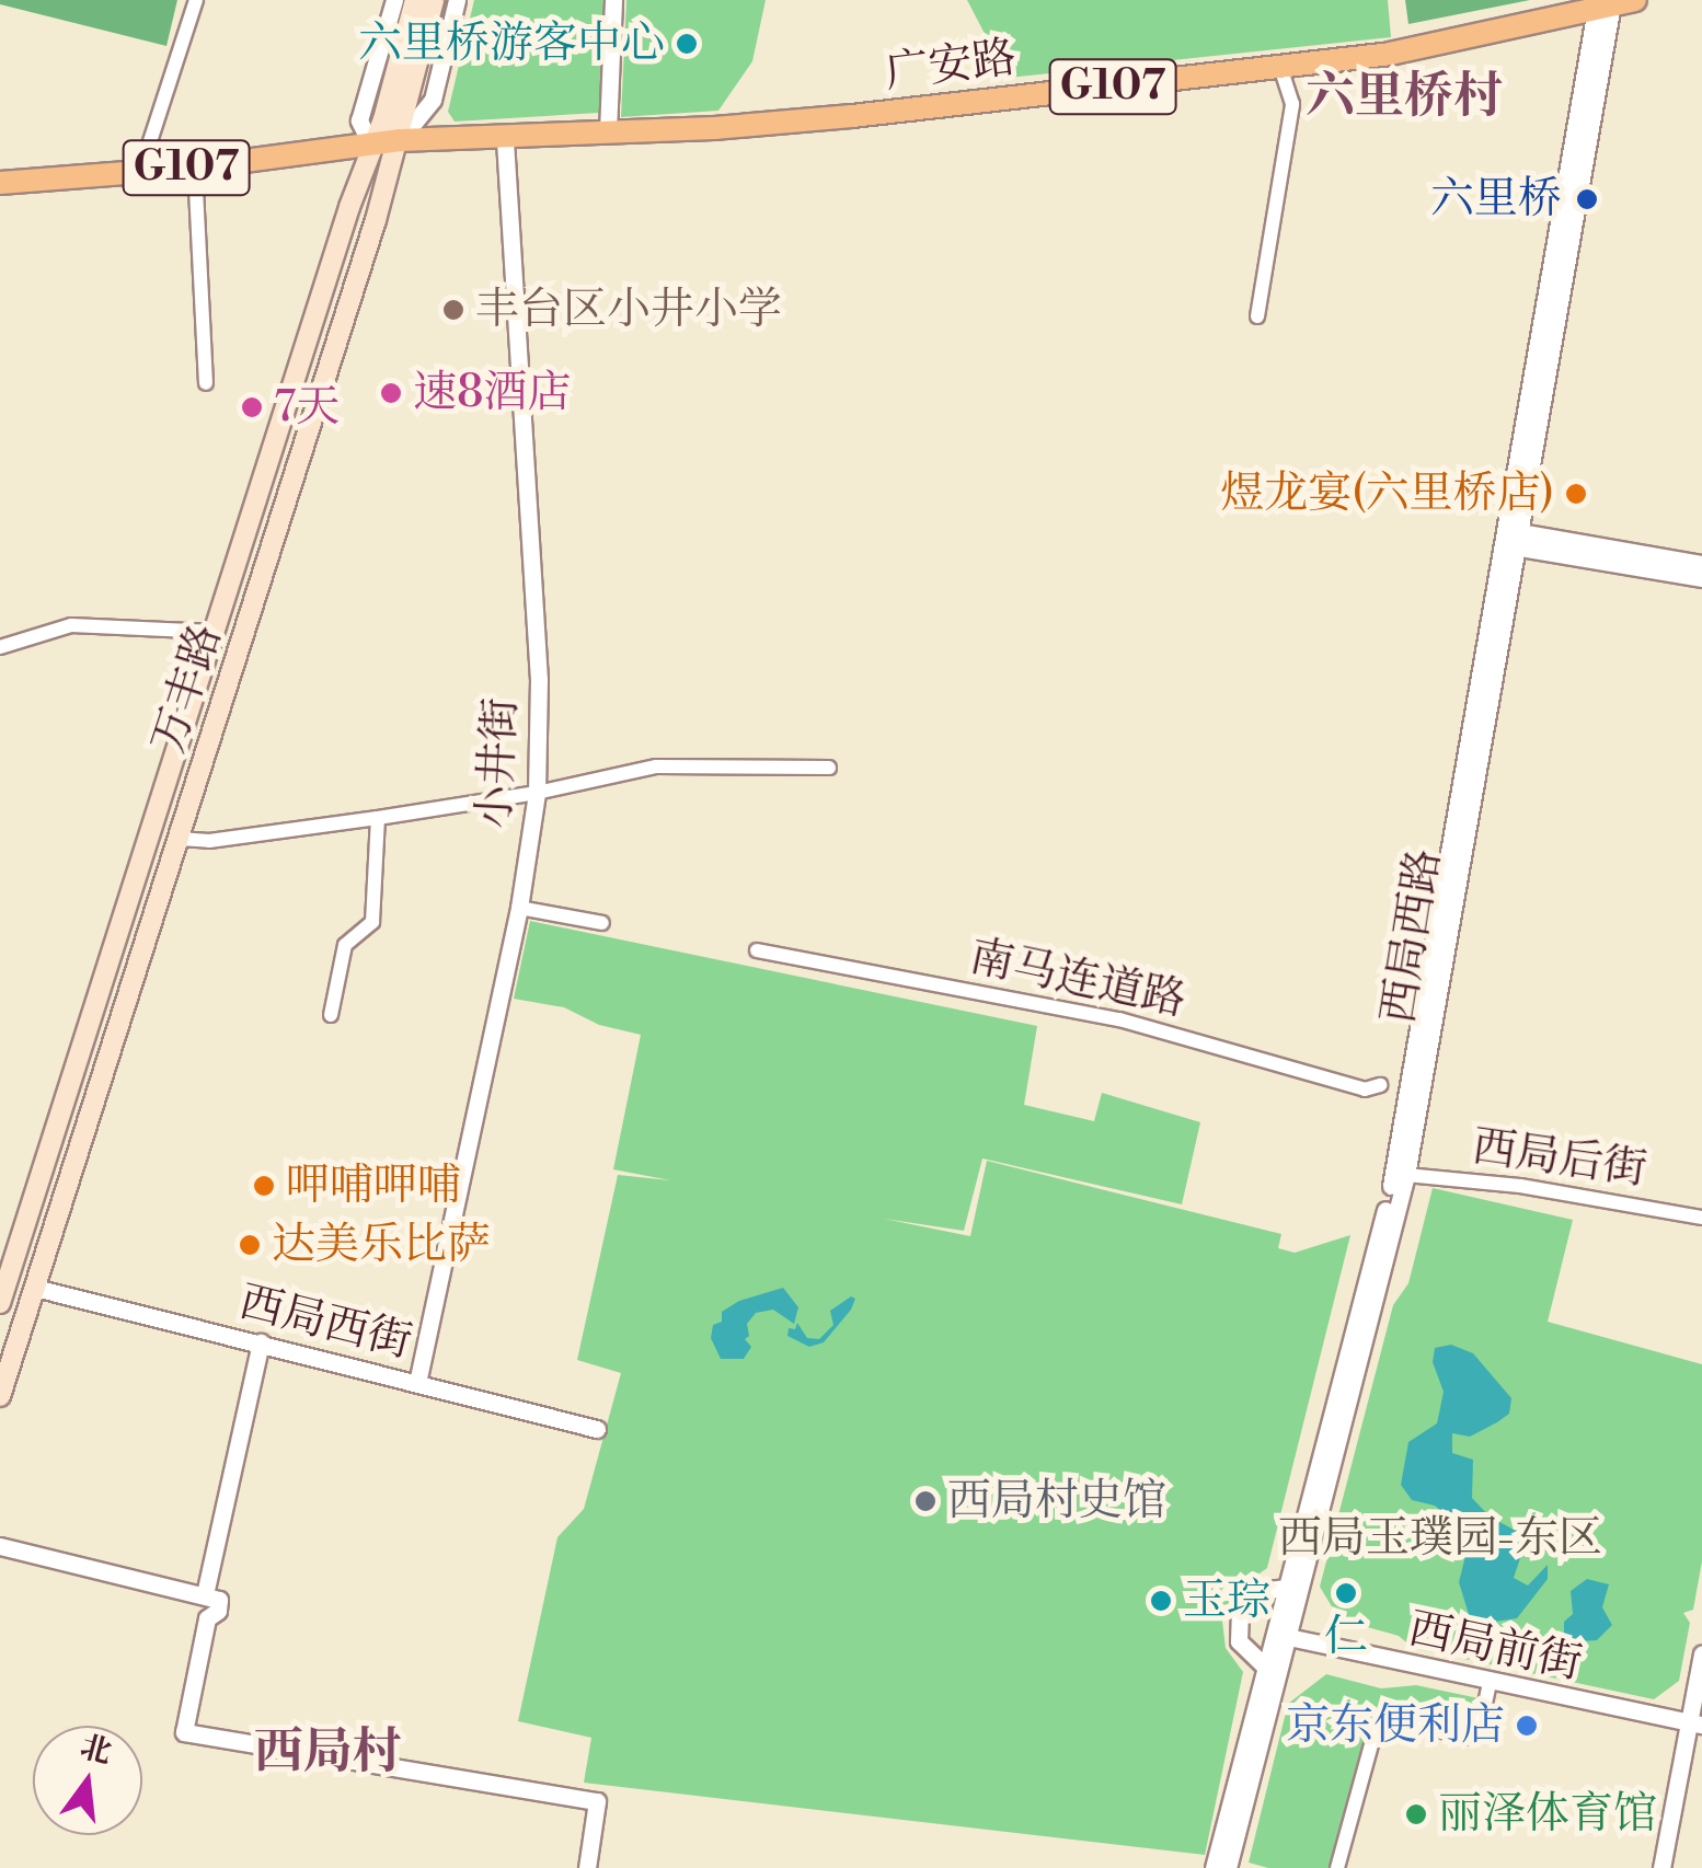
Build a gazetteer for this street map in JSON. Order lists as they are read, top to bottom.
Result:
{
  "streets": {
    "highway": ["广安路", "G107"],
    "main road": ["万丰路"],
    "street": [
      "小井街",
      "西局西路",
      "南马连道路",
      "西局后街",
      "西局西街",
      "西局前街"
    ]
  },
  "crossings": [
    ["广安路", "G107"],
    ["广安路", "万丰路"],
    ["广安路", "小井街"],
    ["广安路", "西局西路"],
    ["G107", "万丰路"],
    ["万丰路", "西局西街"],
    ["小井街", "西局西街"],
    ["西局西路", "西局后街"],
    ["西局西路", "西局前街"]
  ],
  "districts": ["六里桥村", "西局村"],
  "parks": ["西局玉璞园-东区"],
  "places": [
    "六里桥游客中心",
    "六里桥",
    "丰台区小井小学",
    "速8酒店",
    "7天",
    "煜龙宴(六里桥店)",
    "呷哺呷哺",
    "达美乐比萨",
    "西局村史馆",
    "仁",
    "玉琮",
    "京东便利店",
    "丽泽体育馆"
  ],
  "north": "top"
}
